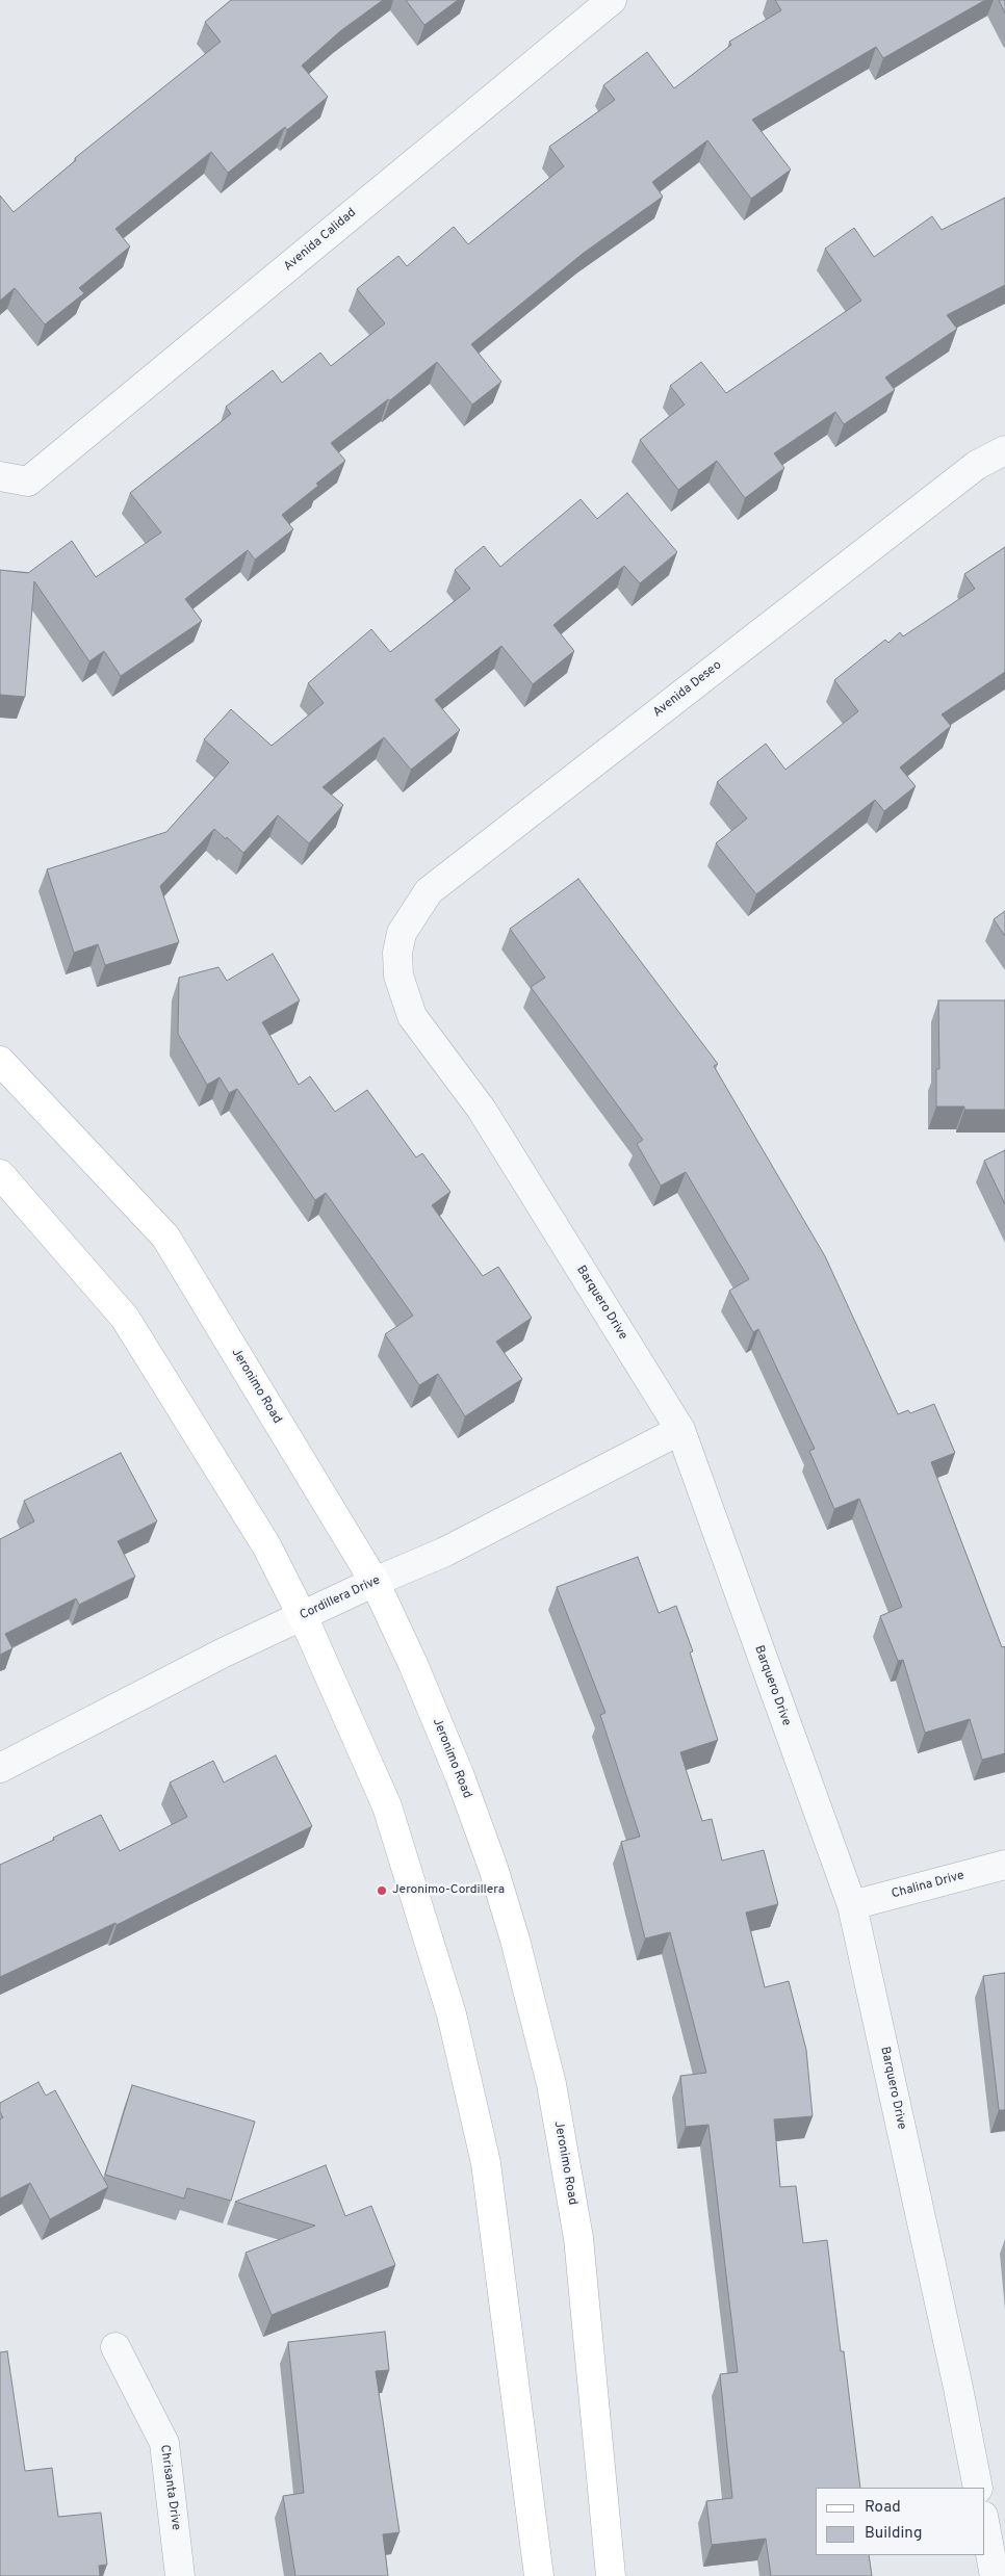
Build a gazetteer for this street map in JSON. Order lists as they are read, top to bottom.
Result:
{
  "streets": {
    "main road": ["Jeronimo Road"],
    "street": [
      "Avenida Calidad",
      "Avenida Deseo",
      "Barquero Drive",
      "Cordillera Drive",
      "Chalina Drive",
      "Chrisanta Drive"
    ]
  },
  "crossings": [
    ["Avenida Deseo", "Barquero Drive"],
    ["Barquero Drive", "Cordillera Drive"],
    ["Barquero Drive", "Chalina Drive"],
    ["Jeronimo Road", "Cordillera Drive"]
  ],
  "places": ["Jeronimo-Cordillera"],
  "legend": ["Road", "Building"]
}
